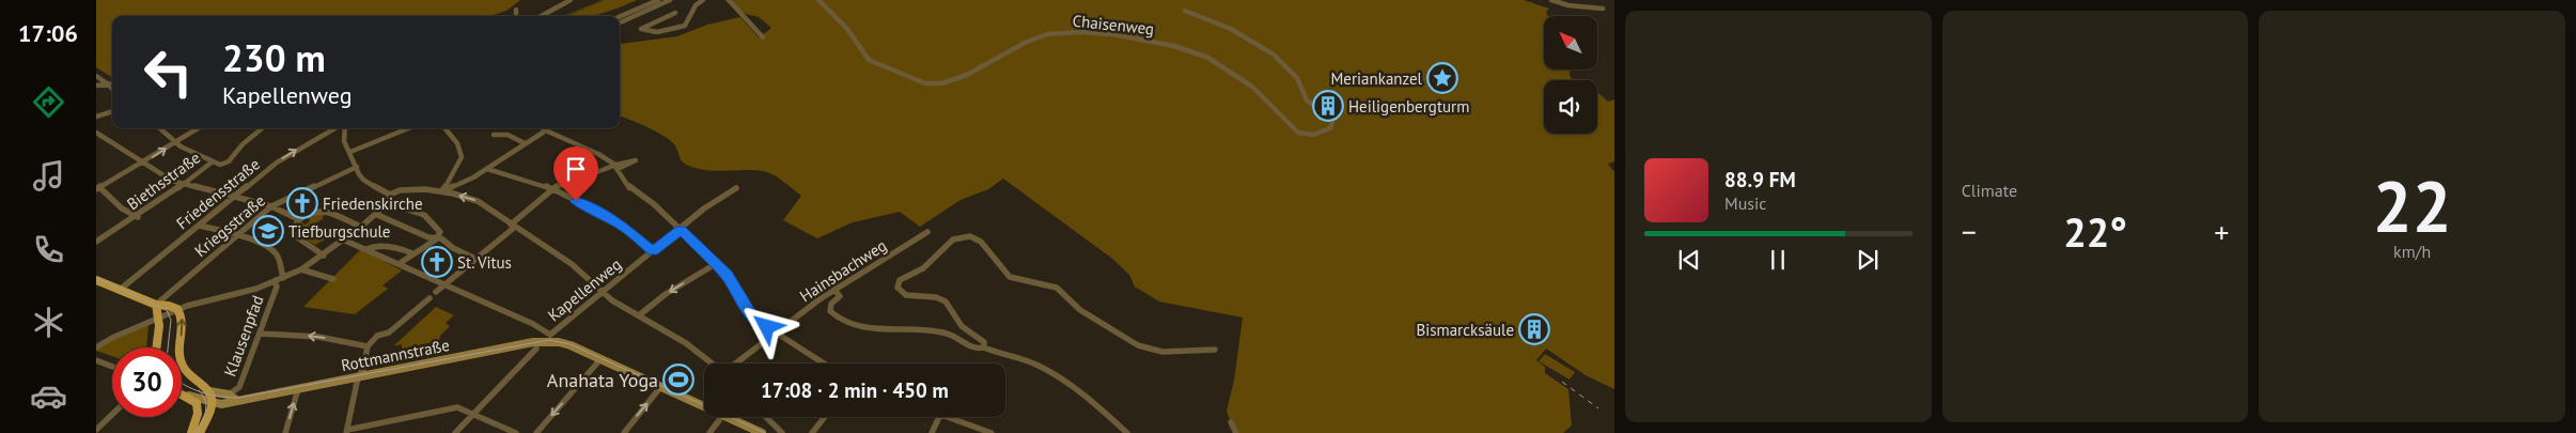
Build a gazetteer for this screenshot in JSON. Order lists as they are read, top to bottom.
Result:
{
  "streets": {
    "main road": ["Rottmannstraße"],
    "street": [
      "Chaisenweg",
      "Biethsstraße",
      "Friedensstraße",
      "Kriegsstraße",
      "Hainsbachweg",
      "Kapellenweg",
      "Klausenpfad"
    ]
  },
  "crossings": [
    ["Kapellenweg", "Rottmannstraße"],
    ["Klausenpfad", "Rottmannstraße"]
  ],
  "one_way": ["Friedensstraße"],
  "places": {
    "place": ["Meriankanzel"],
    "building": ["Heiligenbergturm", "Bismarcksäule"],
    "church": ["Friedenskirche", "St. Vitus"],
    "school or university": ["Tiefburgschule"],
    "sports": ["Anahata Yoga"]
  },
  "north": "top left",
  "page": {
    "tabs": "17:06",
    "tile": [
      "Climate",
      ["22", "km/h"]
    ],
    "turn": ["230 m", "Kapellenweg"],
    "song": ["88.9 FM", "Music"],
    "heat": ["−", "22°", "+"],
    "limit": "30",
    "trip": "17:08 · 2 min · 450 m"
  }
}
